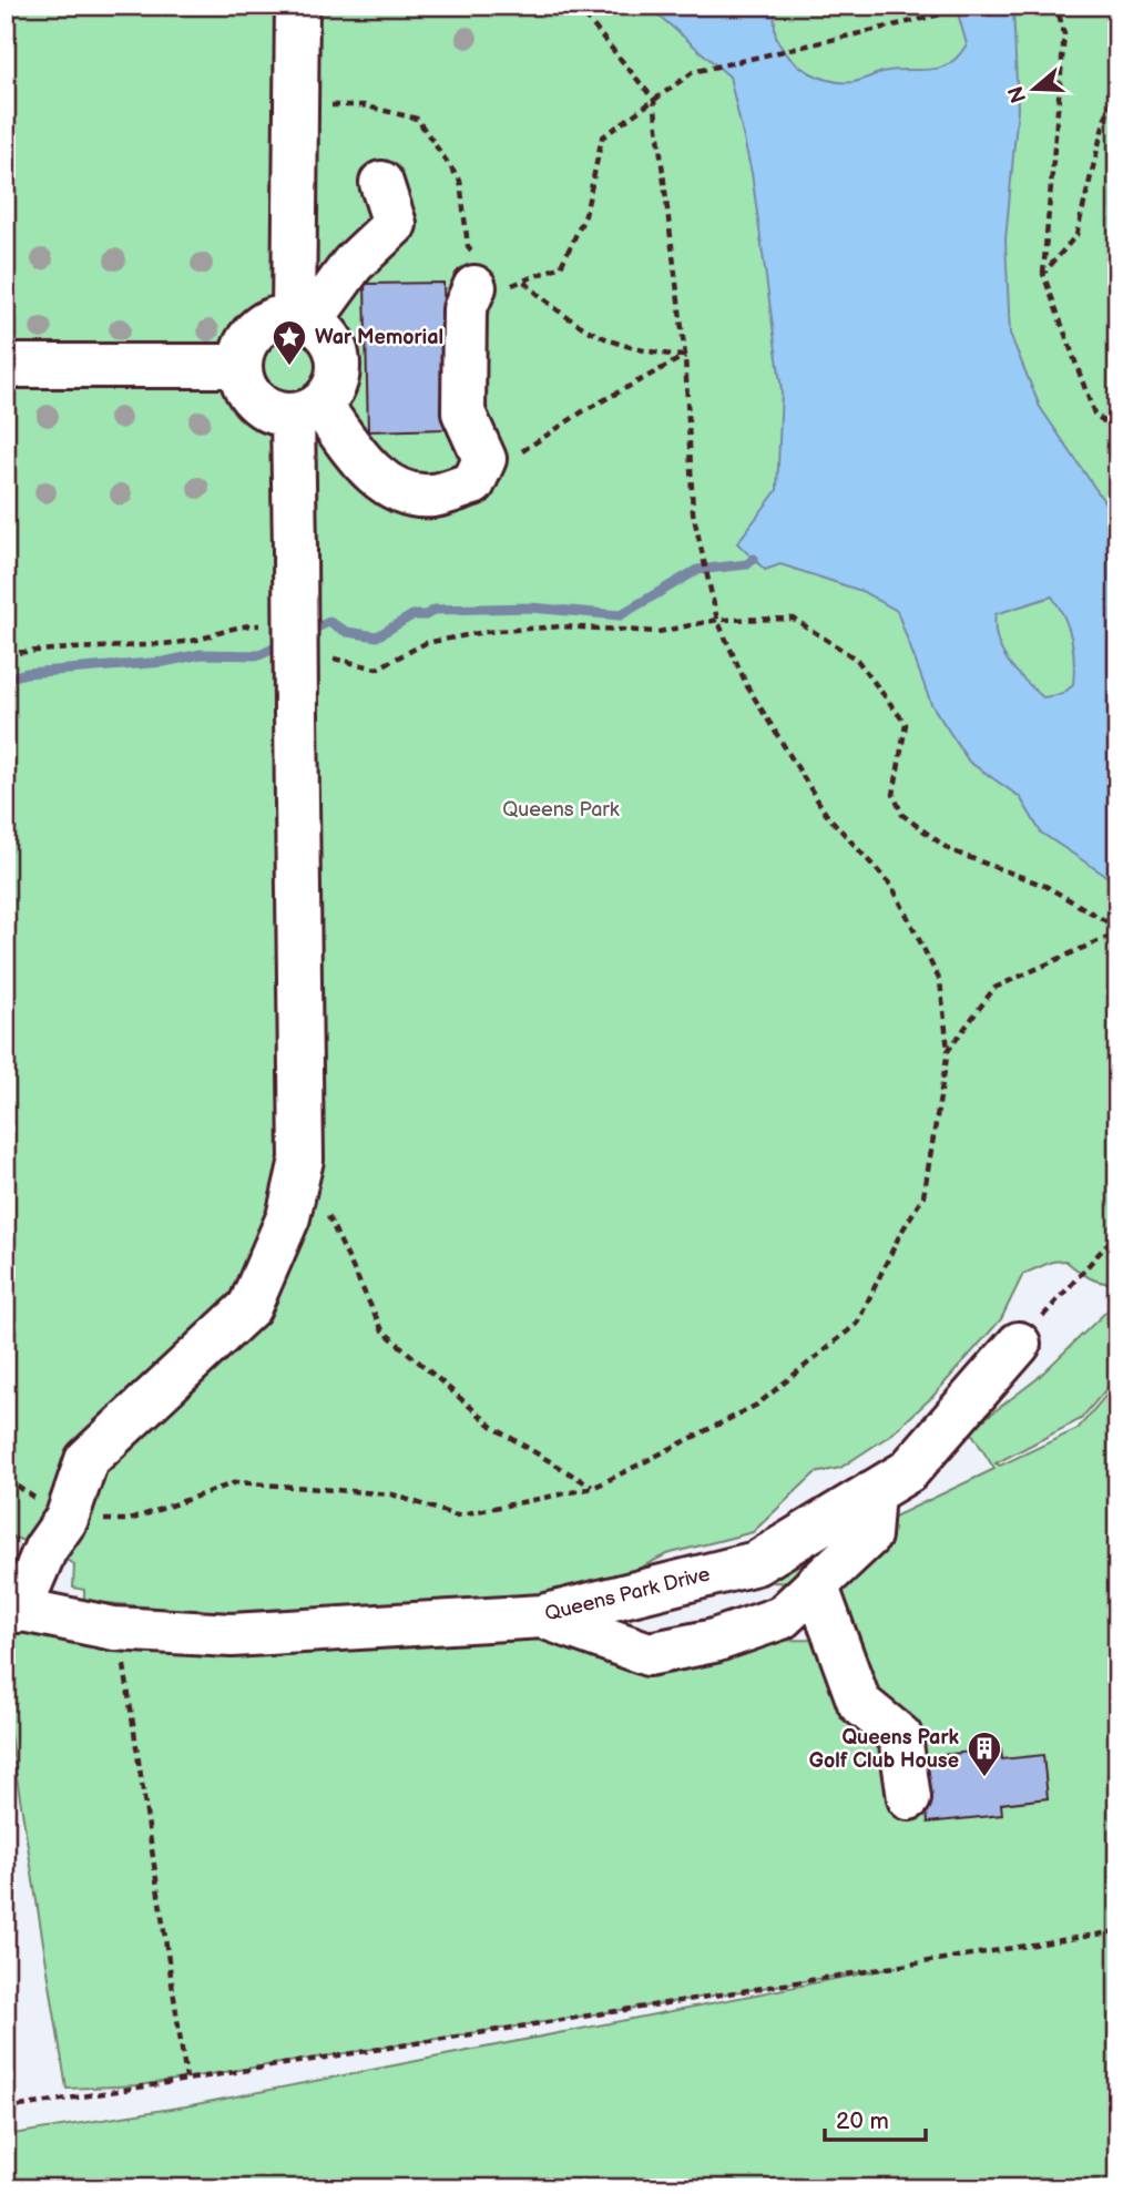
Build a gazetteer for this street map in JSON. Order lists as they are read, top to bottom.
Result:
{
  "streets": {
    "street": ["Queens Park Drive"]
  },
  "parks": ["Queens Park"],
  "places": {
    "place": ["War Memorial"],
    "building": ["Queens Park Golf Club House"]
  },
  "scale_bar": "20 m",
  "north": "left"
}
